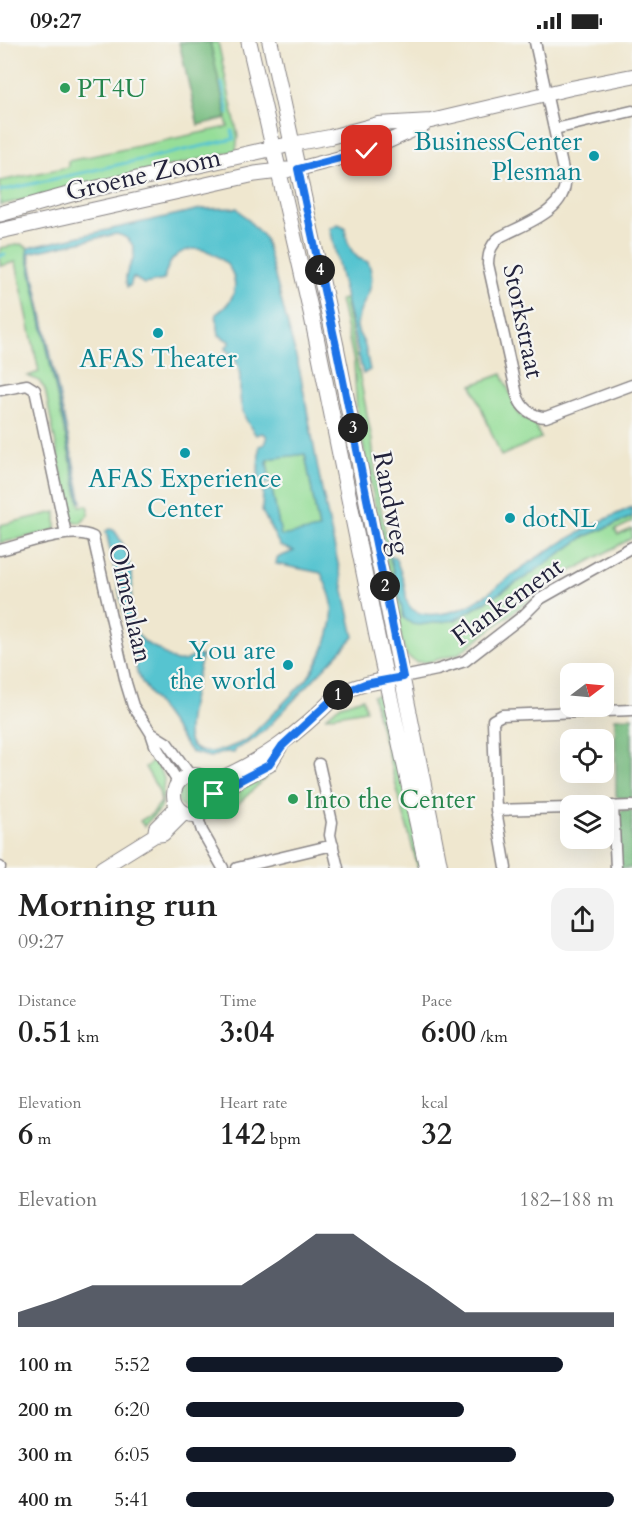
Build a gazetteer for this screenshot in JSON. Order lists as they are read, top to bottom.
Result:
{
  "streets": {
    "main road": ["Groene Zoom", "Randweg"],
    "street": ["Storkstraat", "Flankement", "Olmenlaan"]
  },
  "crossings": [
    ["Groene Zoom", "Randweg"],
    ["Randweg", "Flankement"]
  ],
  "places": [
    "PT4U",
    "BusinessCenter Plesman",
    "AFAS Theater",
    "AFAS Experience Center",
    "dotNL",
    "You are the world",
    "Into the Center"
  ],
  "north": "right",
  "page": {
    "status": "09:27",
    "pins": [
      "4",
      "3",
      "2",
      "1"
    ],
    "heading": ["Morning run", "09:27"],
    "stats": [
      ["Distance", "0.51 km"],
      ["Time", "3:04"],
      ["Pace", "6:00 /km"],
      ["Elevation", "6 m"],
      ["Heart rate", "142 bpm"],
      ["kcal", "32"]
    ],
    "chart": ["Elevation", "182–188 m"],
    "list": [
      {
        "name": "100 m",
        "note": "5:52"
      },
      {
        "name": "200 m",
        "note": "6:20"
      },
      {
        "name": "300 m",
        "note": "6:05"
      },
      {
        "name": "400 m",
        "note": "5:41"
      }
    ]
  }
}
